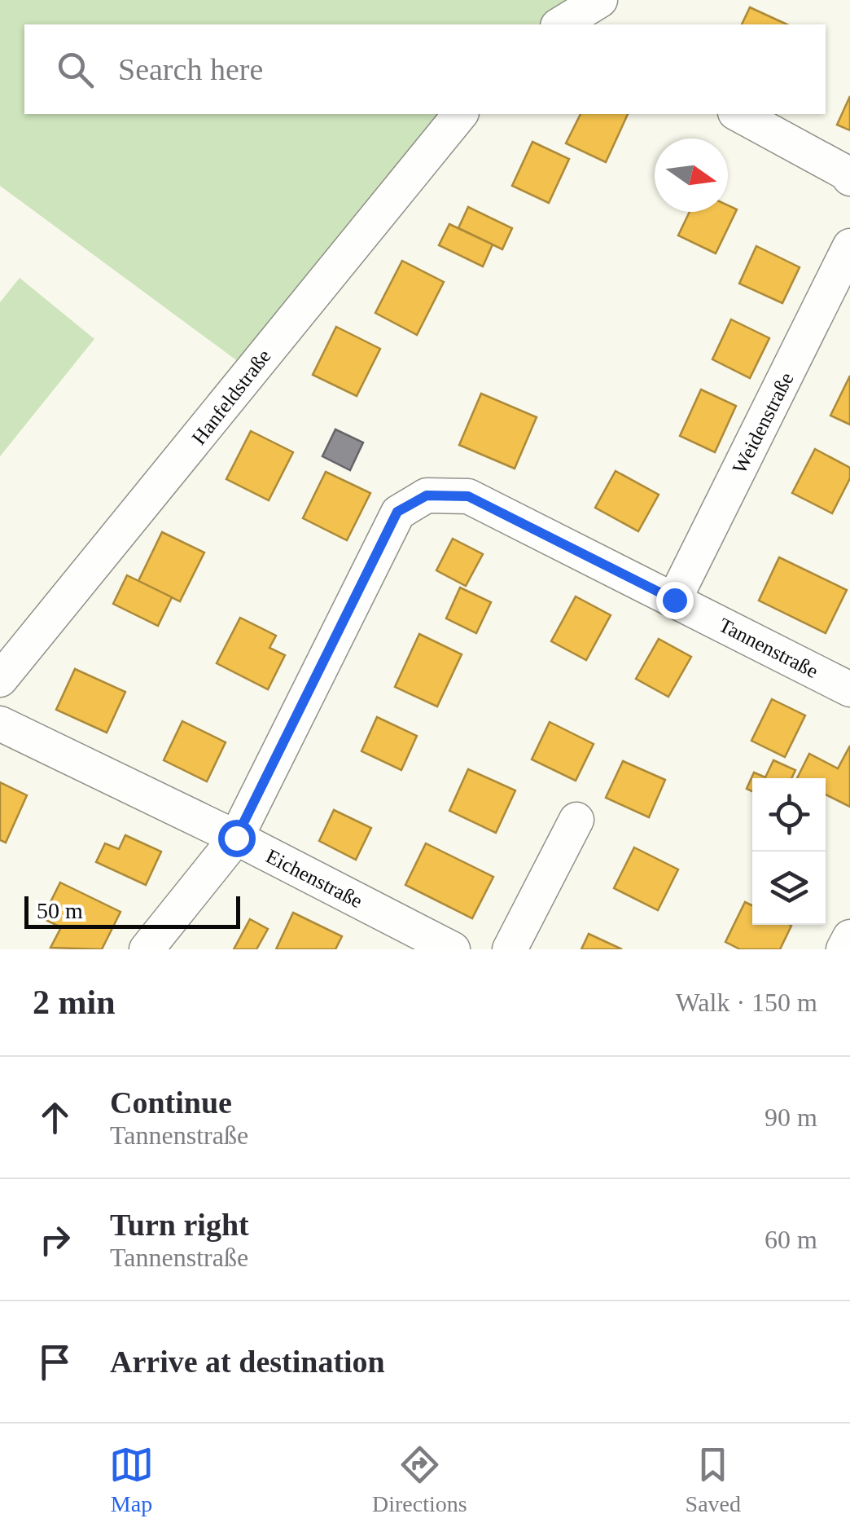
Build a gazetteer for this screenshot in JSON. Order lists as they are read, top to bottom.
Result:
{
  "streets": {
    "street": [
      "Hanfeldstraße",
      "Weidenstraße",
      "Tannenstraße",
      "Eichenstraße"
    ]
  },
  "crossings": [
    ["Weidenstraße", "Tannenstraße"],
    ["Tannenstraße", "Eichenstraße"]
  ],
  "scale_bar": "50 m",
  "north": "right",
  "page": {
    "search": "Search here",
    "scale": "50 m",
    "heading": ["2 min", "Walk · 150 m"],
    "list": [
      ["Continue", "Tannenstraße", "90 m"],
      ["Turn right", "Tannenstraße", "60 m"],
      "Arrive at destination"
    ],
    "nav": ["Map", "Directions", "Saved"]
  }
}
